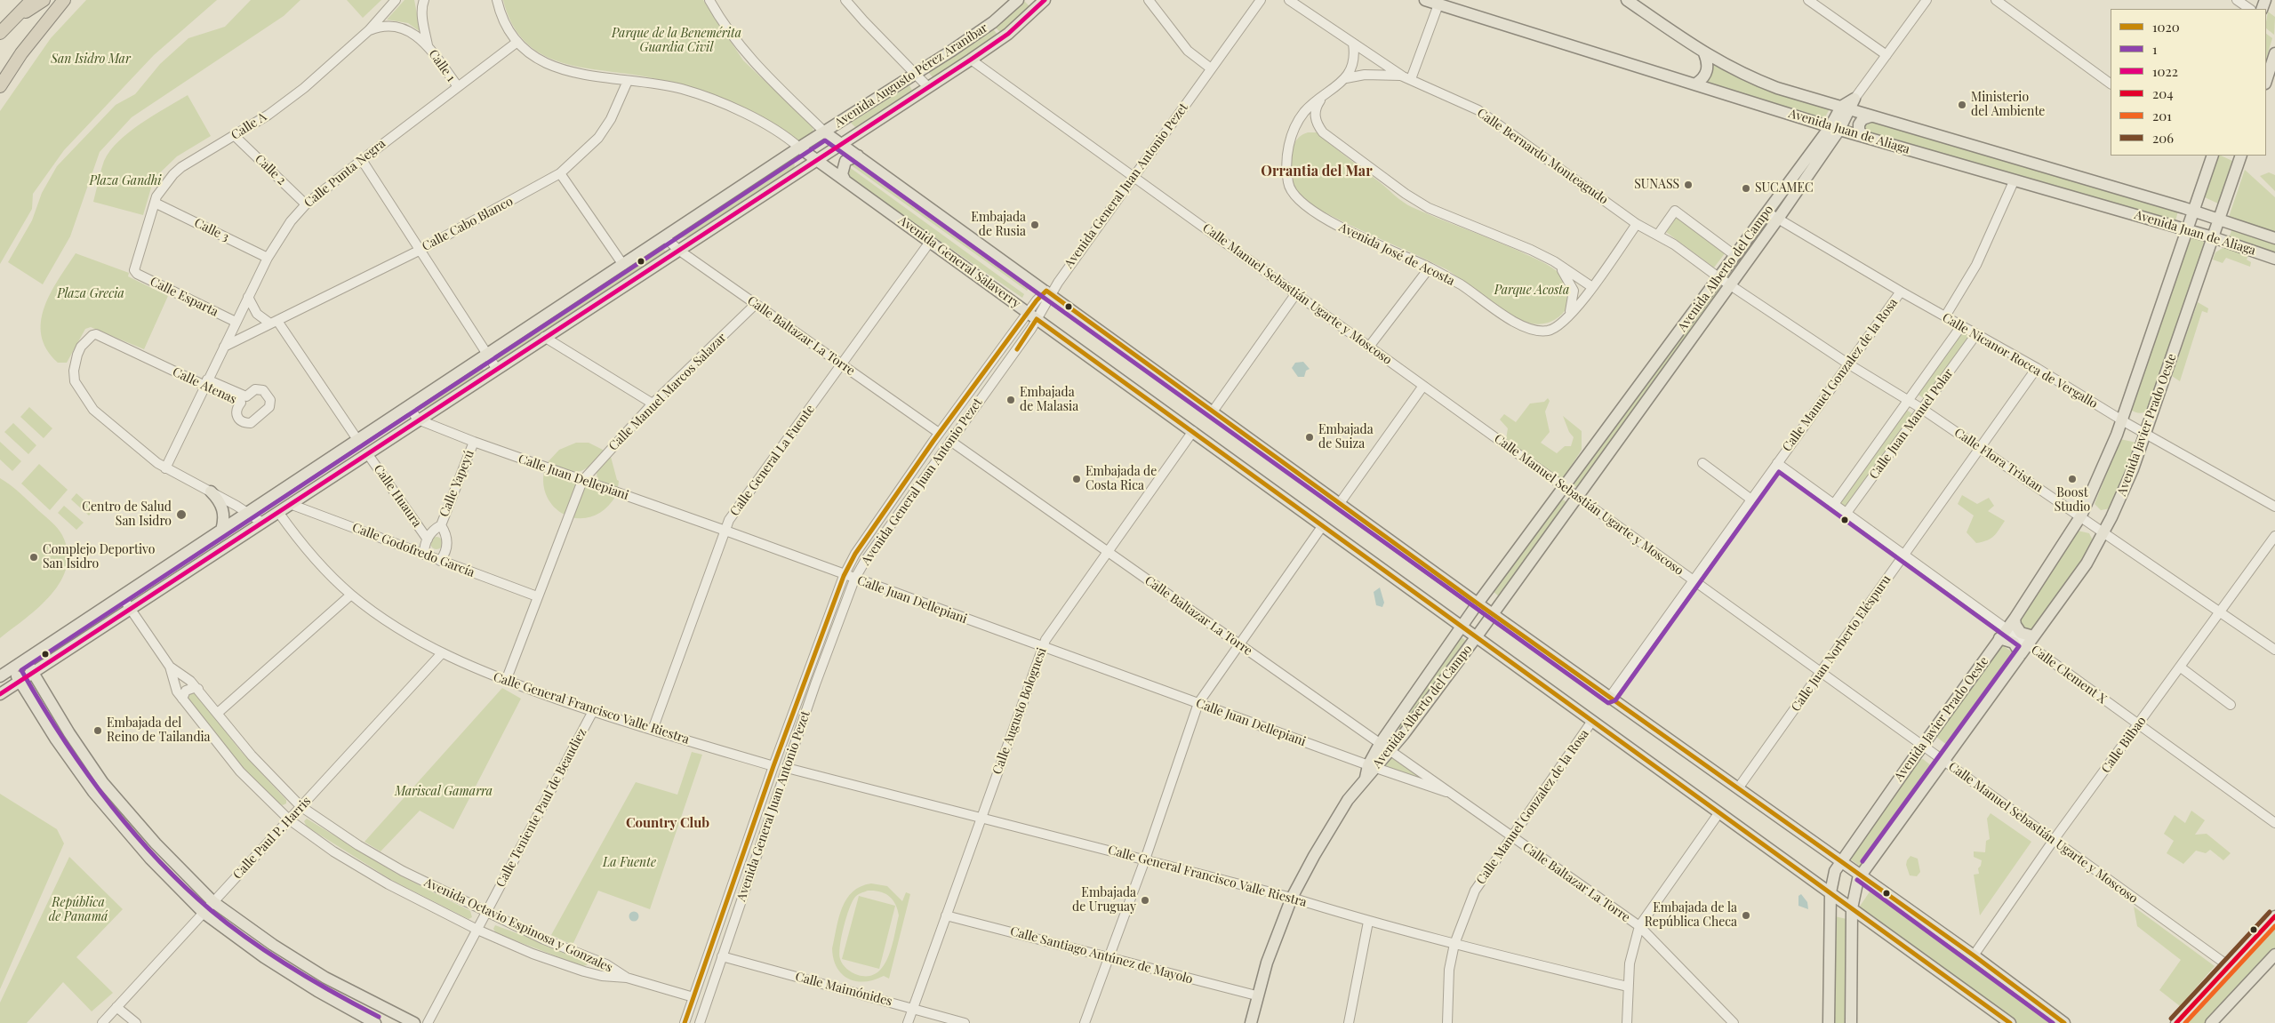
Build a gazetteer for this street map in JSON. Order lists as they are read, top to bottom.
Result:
{
  "streets": {
    "main road": [
      "Avenida Augusto Pérez Araníbar",
      "Avenida Juan de Aliaga",
      "Avenida General Salaverry",
      "Avenida Alberto del Campo",
      "Avenida Javier Prado Oeste"
    ],
    "street": [
      "Calle 1",
      "Calle A",
      "Calle Bernardo Monteagudo",
      "Calle 2",
      "Calle Punta Negra",
      "Avenida General Juan Antonio Pezet",
      "Calle Cabo Blanco",
      "Calle 3",
      "Avenida José de Acosta",
      "Calle Manuel Sebastián Ugarte y Moscoso",
      "Calle Esparta",
      "Calle Baltazar La Torre",
      "Calle Nicanor Rocca de Vergallo",
      "Calle Manuel Gonzalez de la Rosa",
      "Calle Atenas",
      "Calle Manuel Marcos Salazar",
      "Calle Juan Manuel Polar",
      "Calle General La Fuente",
      "Calle Flora Tristan",
      "Calle Juan Dellepiani",
      "Calle Yapeyú",
      "Calle Huaura",
      "Calle Godofredo García",
      "Calle Juan Norberto Eléspuru",
      "Calle Clement X",
      "Calle General Francisco Valle Riestra",
      "Calle Augusto Bolognesi",
      "Calle Bilbao",
      "Calle Teniente Paul de Beaudiez",
      "Calle Paul P. Harris",
      "Avenida Octavio Espinosa y Gonzales",
      "Calle Santiago Antúnez de Mayolo",
      "Calle Maimónides"
    ]
  },
  "crossings": [
    ["Calle 1", "Calle A"],
    ["Calle 1", "Calle Punta Negra"],
    ["Avenida Augusto Pérez Araníbar", "Avenida General Salaverry"],
    ["Avenida Augusto Pérez Araníbar", "Calle Manuel Sebastián Ugarte y Moscoso"],
    ["Avenida Augusto Pérez Araníbar", "Calle Baltazar La Torre"],
    ["Avenida Augusto Pérez Araníbar", "Calle Juan Dellepiani"],
    ["Avenida Augusto Pérez Araníbar", "Calle Huaura"],
    ["Avenida Augusto Pérez Araníbar", "Calle Godofredo García"],
    ["Avenida Augusto Pérez Araníbar", "Calle General Francisco Valle Riestra"],
    ["Avenida Augusto Pérez Araníbar", "Avenida Octavio Espinosa y Gonzales"],
    ["Calle A", "Calle 2"],
    ["Calle A", "Calle 3"],
    ["Calle A", "Calle Esparta"],
    ["Avenida Juan de Aliaga", "Avenida Alberto del Campo"],
    ["Avenida Juan de Aliaga", "Avenida Javier Prado Oeste"],
    ["Calle Bernardo Monteagudo", "Avenida Alberto del Campo"],
    ["Calle Bernardo Monteagudo", "Calle Flora Tristan"],
    ["Calle 2", "Calle Punta Negra"],
    ["Calle Punta Negra", "Calle Cabo Blanco"],
    ["Calle Punta Negra", "Calle 3"],
    ["Calle Punta Negra", "Avenida General Salaverry"],
    ["Calle Punta Negra", "Calle Esparta"],
    ["Calle Punta Negra", "Calle Atenas"],
    ["Avenida General Juan Antonio Pezet", "Avenida General Salaverry"],
    ["Avenida General Juan Antonio Pezet", "Calle Manuel Sebastián Ugarte y Moscoso"],
    ["Avenida General Juan Antonio Pezet", "Calle Baltazar La Torre"],
    ["Avenida General Juan Antonio Pezet", "Calle Juan Dellepiani"],
    ["Avenida General Juan Antonio Pezet", "Calle General Francisco Valle Riestra"],
    ["Avenida General Juan Antonio Pezet", "Avenida Octavio Espinosa y Gonzales"],
    ["Avenida General Juan Antonio Pezet", "Calle Maimónides"],
    ["Calle Cabo Blanco", "Avenida General Salaverry"],
    ["Avenida General Salaverry", "Avenida Alberto del Campo"],
    ["Avenida General Salaverry", "Calle Manuel Gonzalez de la Rosa"],
    ["Avenida General Salaverry", "Avenida Javier Prado Oeste"],
    ["Avenida General Salaverry", "Calle General La Fuente"],
    ["Avenida General Salaverry", "Calle Augusto Bolognesi"],
    ["Avenida Alberto del Campo", "Calle Manuel Sebastián Ugarte y Moscoso"],
    ["Avenida Alberto del Campo", "Calle Baltazar La Torre"],
    ["Avenida Alberto del Campo", "Calle Nicanor Rocca de Vergallo"],
    ["Avenida Alberto del Campo", "Calle Flora Tristan"],
    ["Avenida Alberto del Campo", "Calle Juan Dellepiani"],
    ["Avenida Alberto del Campo", "Calle General Francisco Valle Riestra"],
    ["Avenida Alberto del Campo", "Calle Santiago Antúnez de Mayolo"],
    ["Calle Manuel Sebastián Ugarte y Moscoso", "Calle Manuel Gonzalez de la Rosa"],
    ["Calle Manuel Sebastián Ugarte y Moscoso", "Avenida Javier Prado Oeste"],
    ["Calle Manuel Sebastián Ugarte y Moscoso", "Calle Juan Norberto Eléspuru"],
    ["Calle Manuel Sebastián Ugarte y Moscoso", "Calle Bilbao"],
    ["Calle Baltazar La Torre", "Calle Manuel Gonzalez de la Rosa"],
    ["Calle Baltazar La Torre", "Calle Manuel Marcos Salazar"],
    ["Calle Baltazar La Torre", "Calle General La Fuente"],
    ["Calle Baltazar La Torre", "Calle Juan Dellepiani"],
    ["Calle Baltazar La Torre", "Calle Augusto Bolognesi"],
    ["Calle Nicanor Rocca de Vergallo", "Calle Manuel Gonzalez de la Rosa"],
    ["Calle Nicanor Rocca de Vergallo", "Calle Juan Manuel Polar"],
    ["Calle Nicanor Rocca de Vergallo", "Avenida Javier Prado Oeste"],
    ["Calle Nicanor Rocca de Vergallo", "Calle Juan Norberto Eléspuru"],
    ["Calle Manuel Gonzalez de la Rosa", "Calle Flora Tristan"],
    ["Calle Manuel Gonzalez de la Rosa", "Calle Clement X"],
    ["Calle Manuel Gonzalez de la Rosa", "Calle General Francisco Valle Riestra"],
    ["Calle Manuel Marcos Salazar", "Calle Juan Dellepiani"],
    ["Calle Manuel Marcos Salazar", "Calle Godofredo García"],
    ["Calle Manuel Marcos Salazar", "Calle General Francisco Valle Riestra"],
    ["Calle Juan Manuel Polar", "Calle Flora Tristan"],
    ["Calle Juan Manuel Polar", "Calle Clement X"],
    ["Avenida Javier Prado Oeste", "Calle Flora Tristan"],
    ["Avenida Javier Prado Oeste", "Calle Clement X"],
    ["Calle General La Fuente", "Calle Juan Dellepiani"],
    ["Calle General La Fuente", "Calle General Francisco Valle Riestra"],
    ["Calle Flora Tristan", "Calle Juan Norberto Eléspuru"],
    ["Calle Flora Tristan", "Calle Bilbao"],
    ["Calle Juan Dellepiani", "Calle Yapeyú"],
    ["Calle Juan Dellepiani", "Calle Augusto Bolognesi"],
    ["Calle Yapeyú", "Calle Huaura"],
    ["Calle Yapeyú", "Calle Godofredo García"],
    ["Calle Juan Norberto Eléspuru", "Calle Clement X"],
    ["Calle Clement X", "Calle Bilbao"],
    ["Calle General Francisco Valle Riestra", "Calle Augusto Bolognesi"],
    ["Calle General Francisco Valle Riestra", "Calle Teniente Paul de Beaudiez"],
    ["Calle General Francisco Valle Riestra", "Calle Paul P. Harris"],
    ["Calle Augusto Bolognesi", "Calle Santiago Antúnez de Mayolo"],
    ["Calle Augusto Bolognesi", "Calle Maimónides"],
    ["Calle Teniente Paul de Beaudiez", "Avenida Octavio Espinosa y Gonzales"],
    ["Calle Paul P. Harris", "Avenida Octavio Espinosa y Gonzales"]
  ],
  "districts": ["Orrantia del Mar", "Country Club"],
  "parks": [
    "Parque de la Benemérita Guardia Civil",
    "San Isidro Mar",
    "Plaza Gandhi",
    "Parque Acosta",
    "Plaza Grecia",
    "Mariscal Gamarra",
    "La Fuente",
    "República de Panamá"
  ],
  "places": [
    "Ministerio del Ambiente",
    "SUNASS",
    "SUCAMEC",
    "Embajada de Rusia",
    "Embajada de Malasia",
    "Embajada de Suiza",
    "Embajada de Costa Rica",
    "Boost Studio",
    "Centro de Salud San Isidro",
    "Complejo Deportivo San Isidro",
    "Embajada del Reino de Tailandia",
    "Embajada de Uruguay",
    "Embajada de la República Checa"
  ],
  "lines": [
    "transit line 1022",
    "transit line 1",
    "transit line 1020",
    "transit line 206",
    "transit line 204",
    "transit line 201"
  ],
  "legend": [
    "1020",
    "1",
    "1022",
    "204",
    "201",
    "206"
  ]
}
